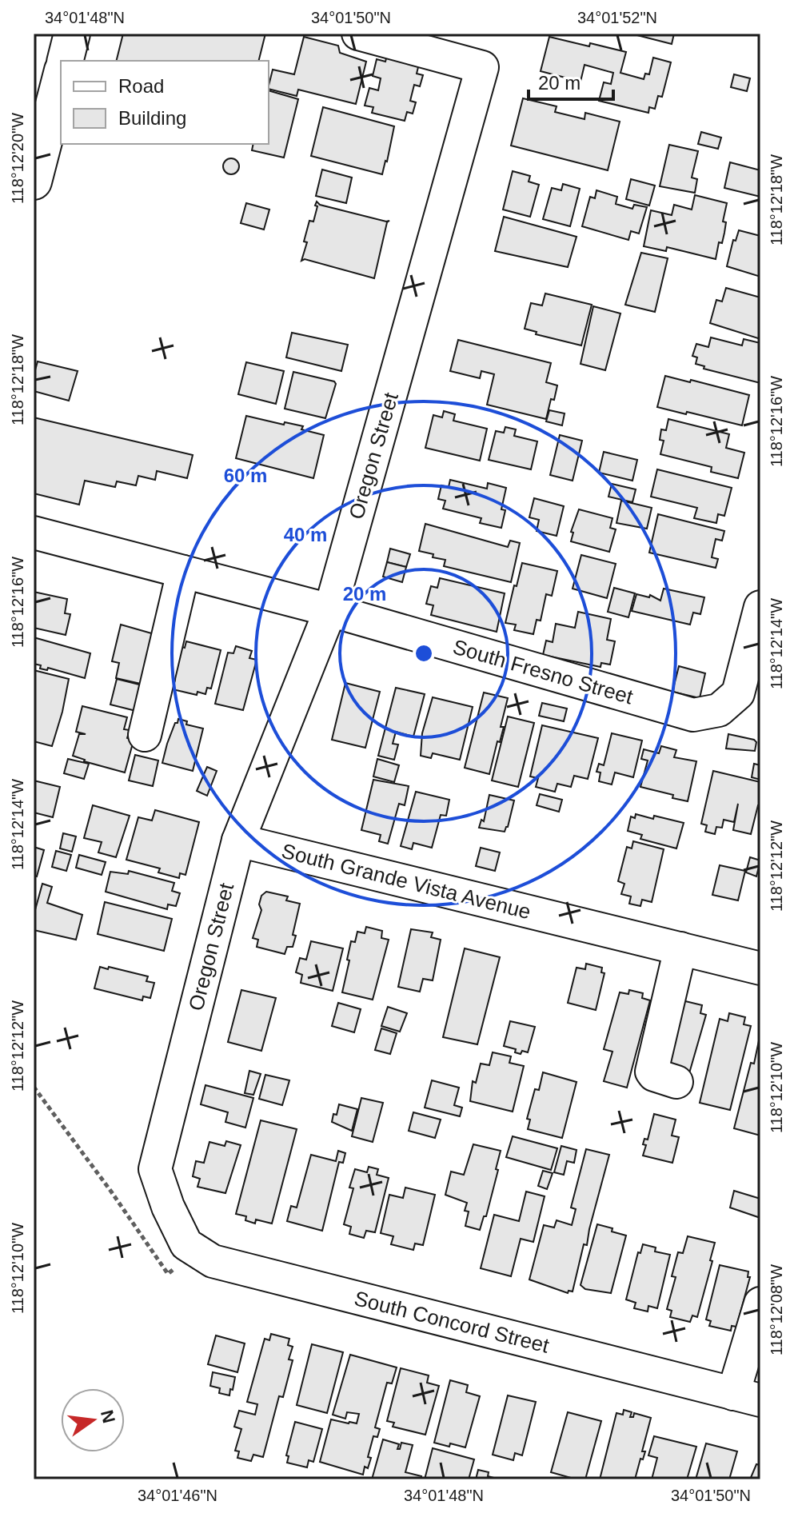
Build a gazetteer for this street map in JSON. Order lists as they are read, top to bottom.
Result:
{
  "streets": {
    "street": [
      "Oregon Street",
      "South Fresno Street",
      "South Grande Vista Avenue",
      "South Concord Street"
    ]
  },
  "crossings": [
    ["Oregon Street", "South Fresno Street"],
    ["Oregon Street", "South Grande Vista Avenue"],
    ["Oregon Street", "South Concord Street"]
  ],
  "legend": ["Road", "Building"],
  "scale_bar": "20 m",
  "north": "right",
  "coordinates": [
    "34°01'48\"N",
    "34°01'50\"N",
    "34°01'52\"N",
    "118°12'20\"W",
    "118°12'18\"W",
    "118°12'16\"W",
    "118°12'14\"W",
    "118°12'12\"W",
    "118°12'10\"W",
    "118°12'08\"W",
    "34°01'46\"N"
  ],
  "rings": ["60 m", "40 m", "20 m"]
}
